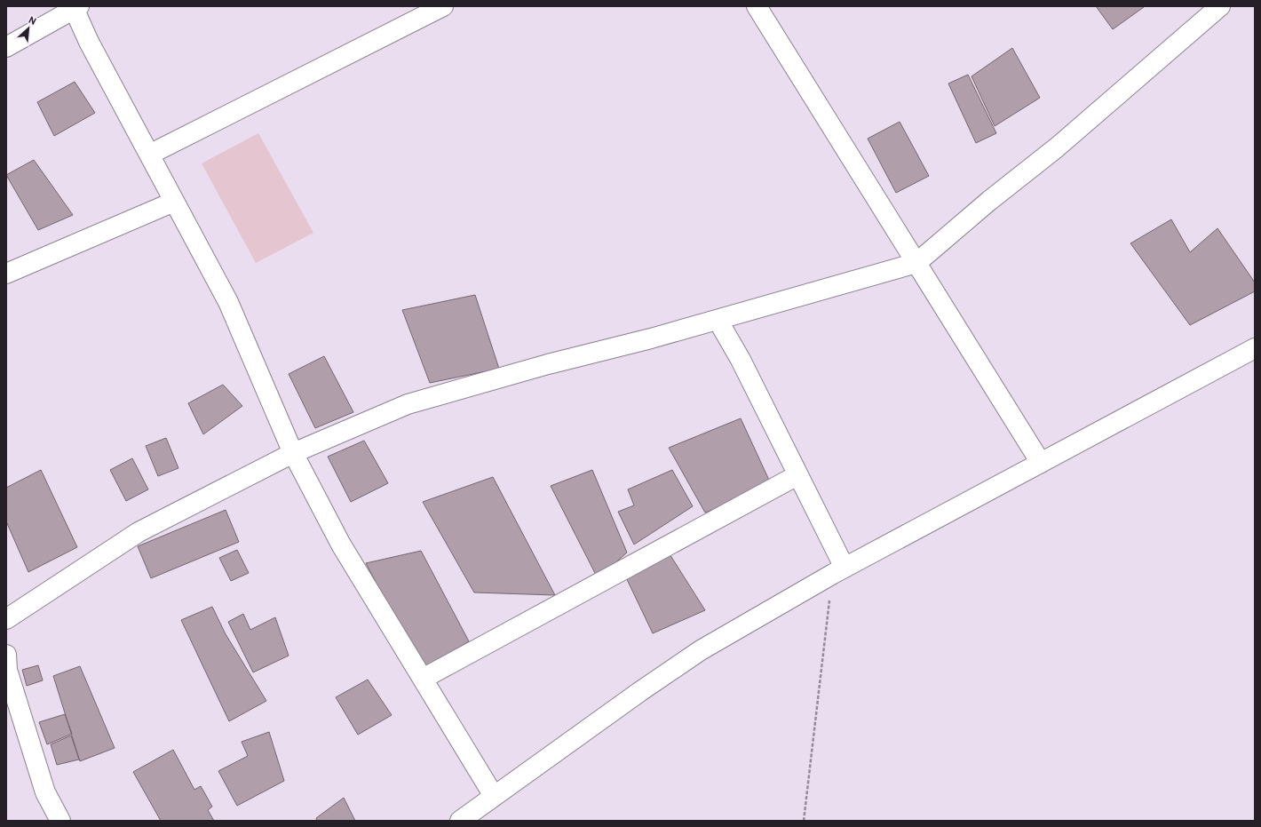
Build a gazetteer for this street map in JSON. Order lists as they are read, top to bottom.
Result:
{
  "north": "top right"
}
